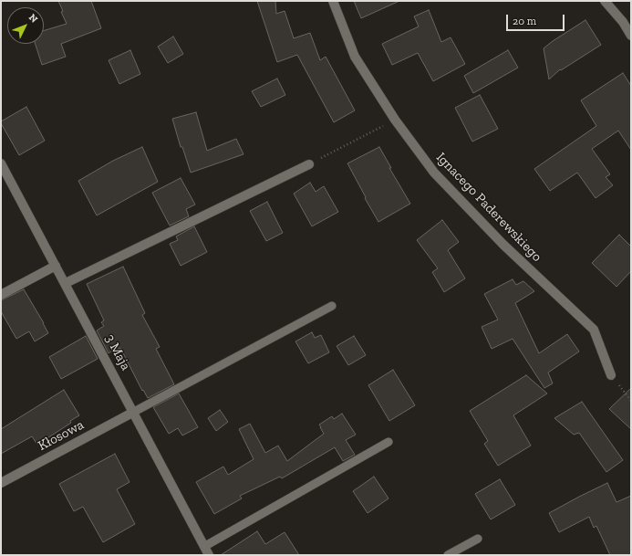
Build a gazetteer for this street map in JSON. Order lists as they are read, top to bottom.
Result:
{
  "streets": {
    "street": ["Ignacego Paderewskiego", "3 Maja", "Kłosowa"]
  },
  "crossings": [
    ["3 Maja", "Kłosowa"]
  ],
  "scale_bar": "20 m",
  "north": "top right"
}
